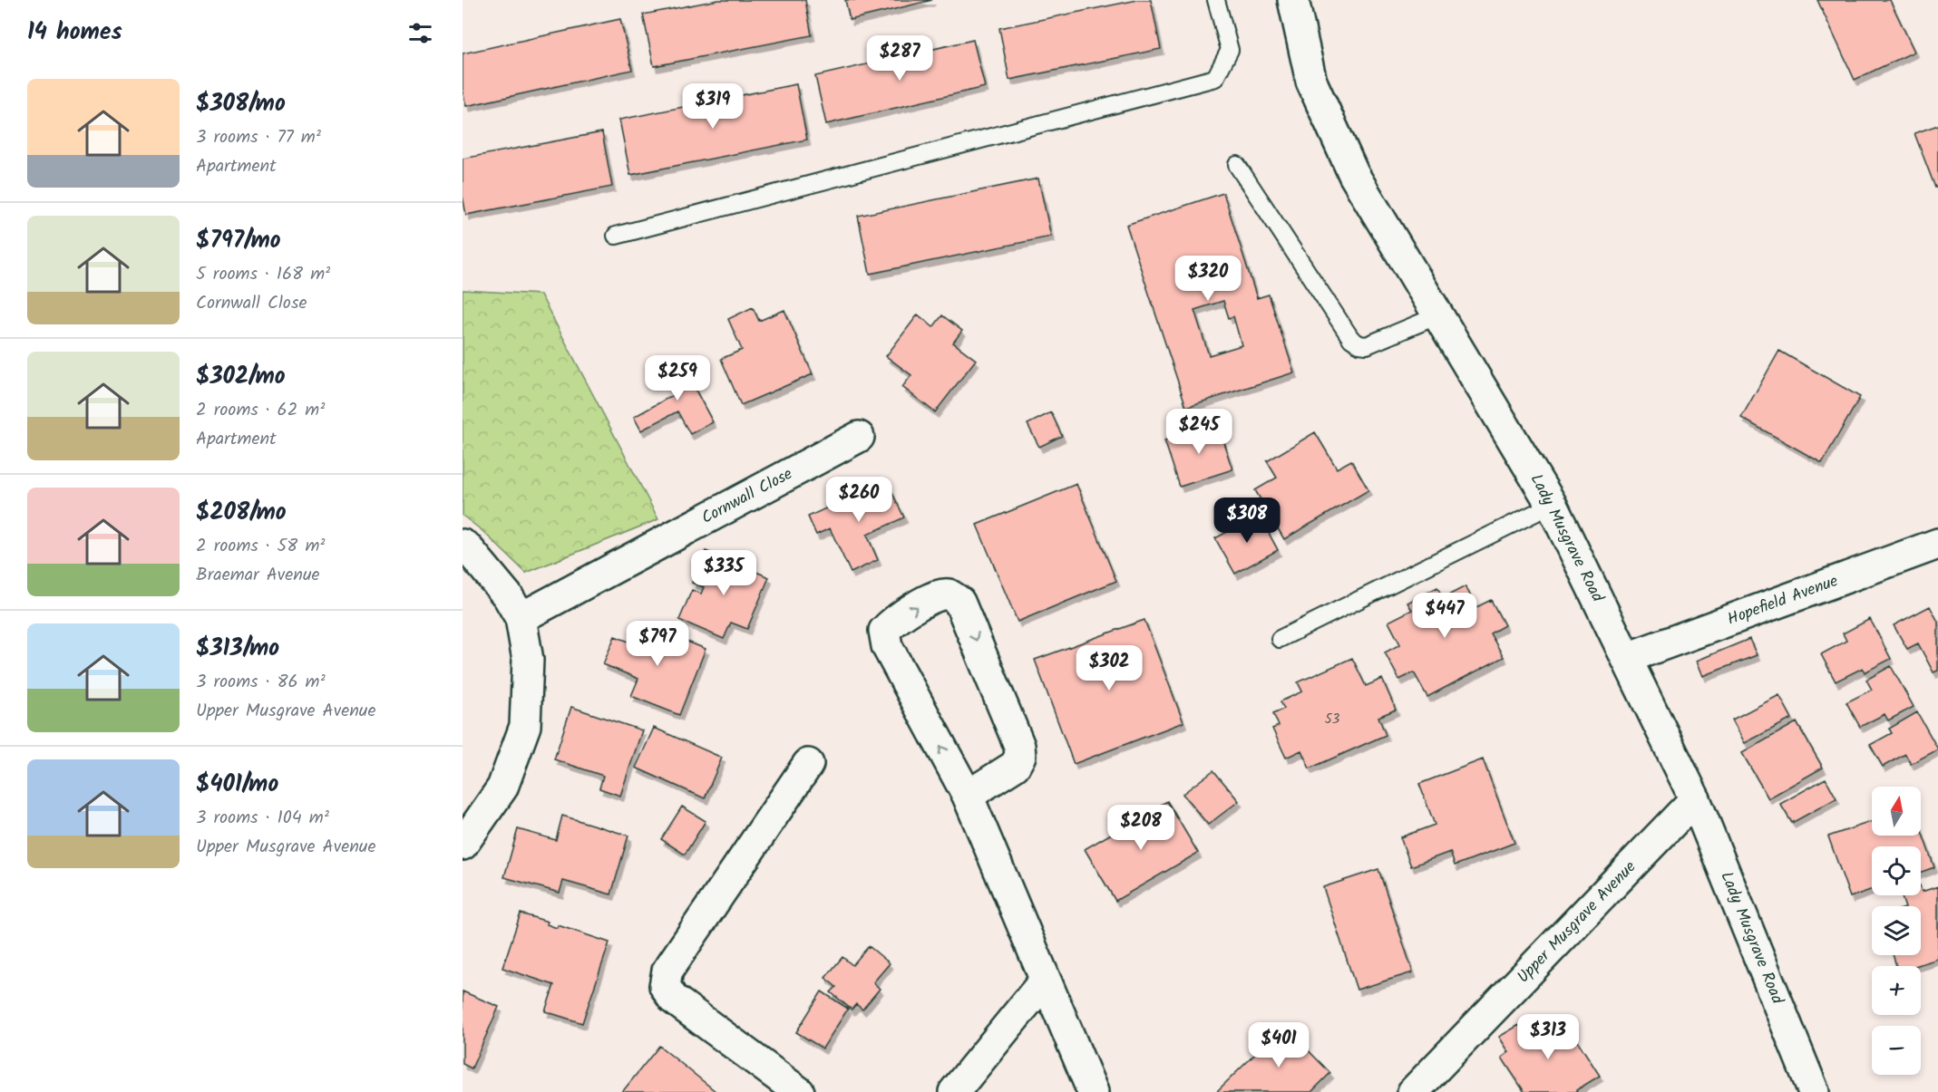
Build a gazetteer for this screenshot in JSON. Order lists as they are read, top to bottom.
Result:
{
  "streets": {
    "street": [
      "Cornwall Close",
      "Lady Musgrave Road",
      "Hopefield Avenue",
      "Upper Musgrave Avenue"
    ]
  },
  "crossings": [
    ["Lady Musgrave Road", "Hopefield Avenue"],
    ["Lady Musgrave Road", "Upper Musgrave Avenue"]
  ],
  "house_numbers": ["53"],
  "north": "top",
  "page": {
    "heading": "14 homes",
    "price": [
      "$287",
      "$319",
      "$320",
      "$259",
      "$245",
      "$260",
      "$308",
      "$335",
      "$447",
      "$797",
      "$302",
      "$208",
      "$313",
      "$401"
    ],
    "list": [
      {
        "name": "$308/mo",
        "note": "3 rooms · 77 m² · Apartment"
      },
      {
        "name": "$797/mo",
        "note": "5 rooms · 168 m² · Cornwall Close"
      },
      {
        "name": "$302/mo",
        "note": "2 rooms · 62 m² · Apartment"
      },
      {
        "name": "$208/mo",
        "note": "2 rooms · 58 m² · Braemar Avenue"
      },
      {
        "name": "$313/mo",
        "note": "3 rooms · 86 m² · Upper Musgrave Avenue"
      },
      {
        "name": "$401/mo",
        "note": "3 rooms · 104 m² · Upper Musgrave Avenue"
      }
    ],
    "map_buttons": ["+", "−"]
  }
}
